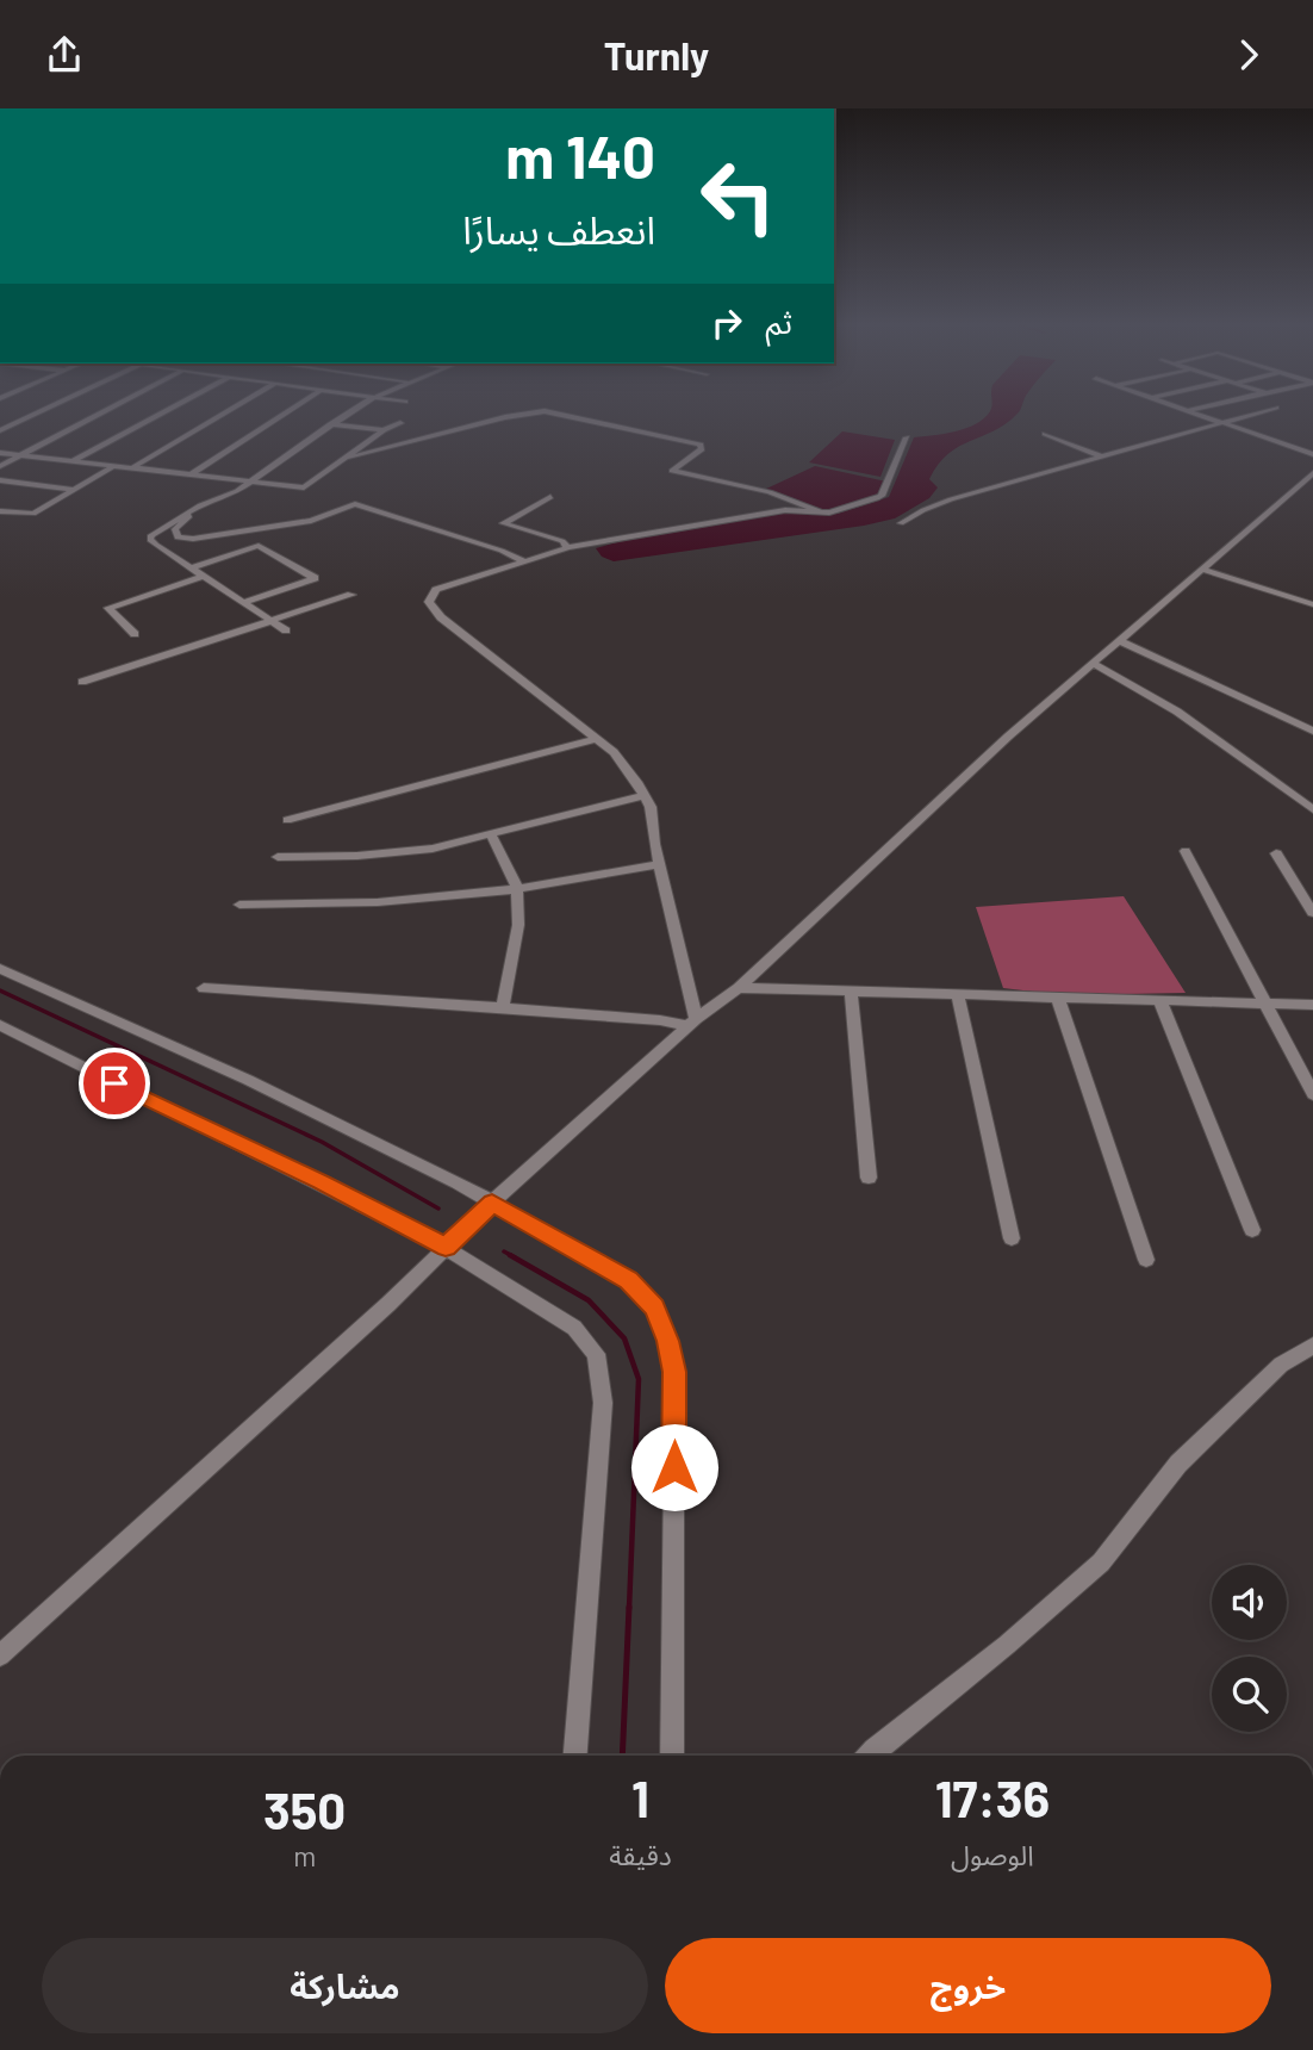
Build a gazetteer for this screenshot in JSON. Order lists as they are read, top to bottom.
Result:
{
  "page": {
    "header": "Turnly",
    "turn": ["140 m", "انعطف يسارًا"],
    "then": "ثم",
    "eta": [
      "17:36",
      "الوصول",
      "1",
      "دقيقة",
      "350",
      "m"
    ],
    "buttons": ["خروج", "مشاركة"]
  }
}
